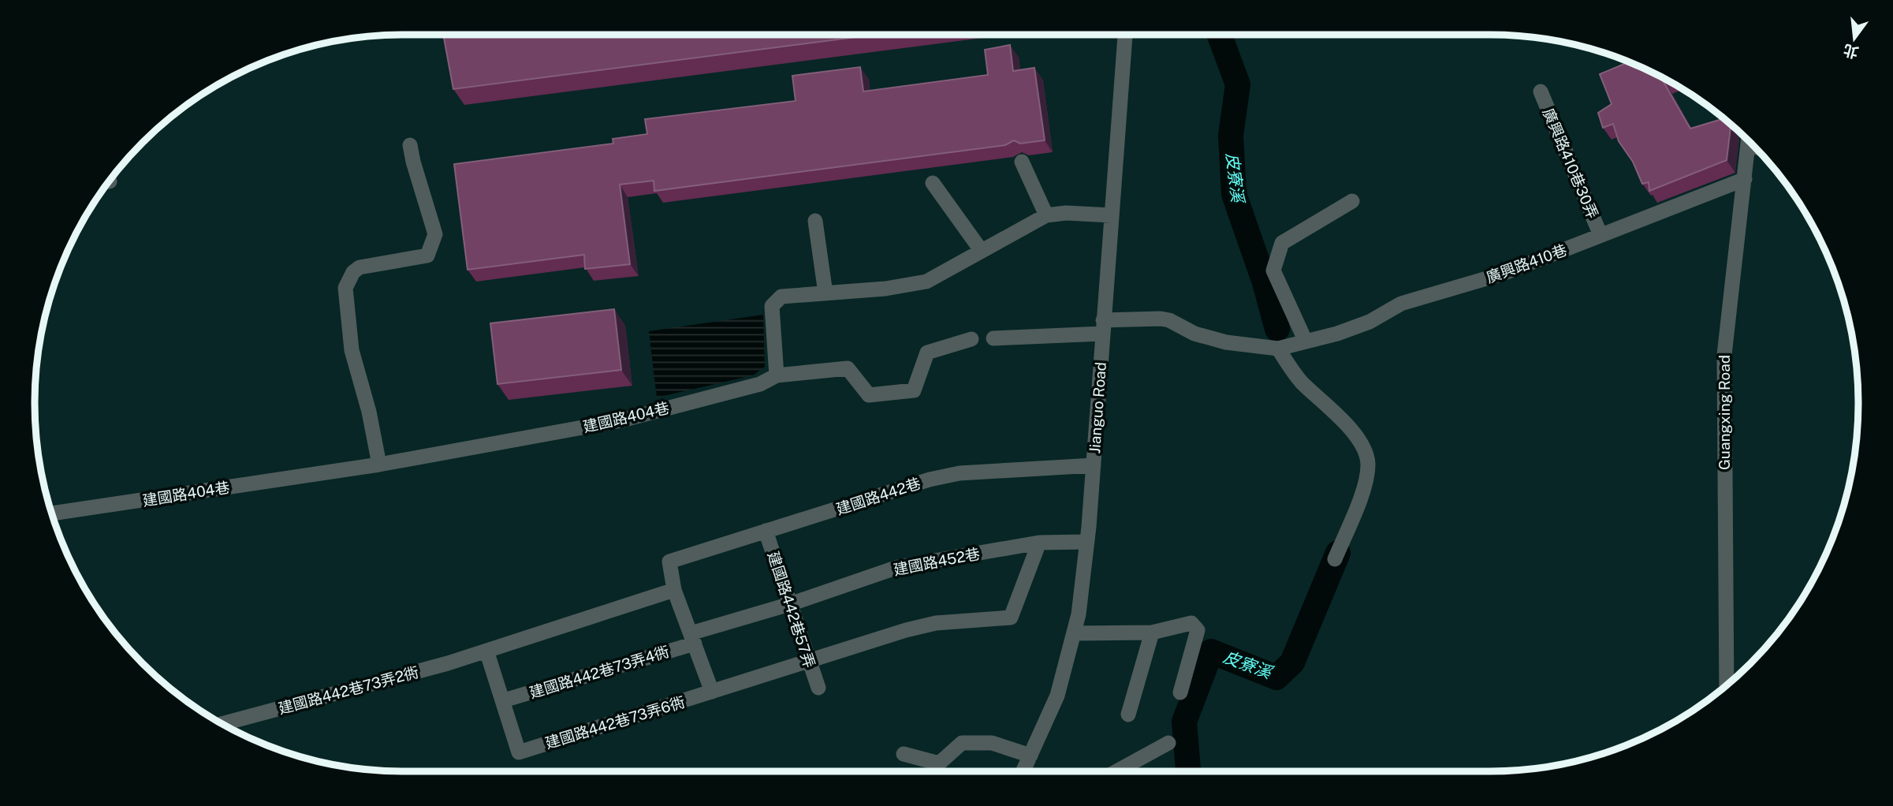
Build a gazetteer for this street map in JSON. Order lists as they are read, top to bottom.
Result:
{
  "streets": {
    "street": [
      "廣興路410巷30弄",
      "廣興路410巷",
      "Jianguo Road",
      "Guangxing Road",
      "建國路404巷",
      "建國路442巷",
      "建國路452巷",
      "建國路442巷57弄",
      "建國路442巷73弄4衖",
      "建國路442巷73弄2衖",
      "建國路442巷73弄6衖"
    ]
  },
  "crossings": [
    ["廣興路410巷30弄", "廣興路410巷"],
    ["廣興路410巷", "Guangxing Road"],
    ["Jianguo Road", "建國路442巷"],
    ["Jianguo Road", "建國路452巷"],
    ["建國路442巷", "建國路442巷57弄"],
    ["建國路442巷", "建國路442巷73弄2衖"],
    ["建國路452巷", "建國路442巷57弄"],
    ["建國路452巷", "建國路442巷73弄4衖"],
    ["建國路452巷", "建國路442巷73弄6衖"],
    ["建國路442巷57弄", "建國路442巷73弄6衖"],
    ["建國路442巷73弄4衖", "建國路442巷73弄6衖"]
  ],
  "water": ["皮寮溪"],
  "north": "bottom"
}
